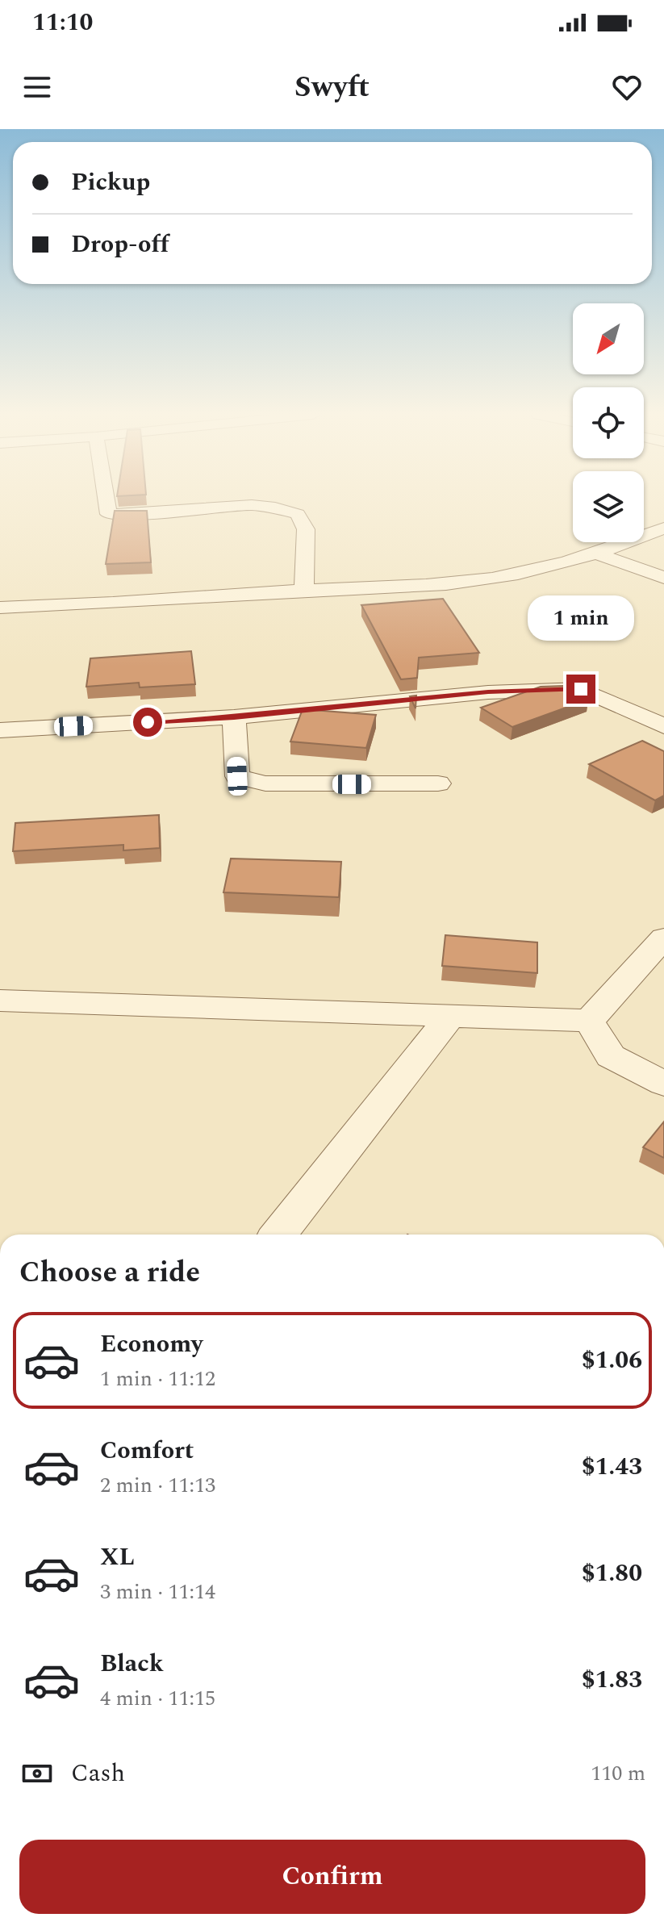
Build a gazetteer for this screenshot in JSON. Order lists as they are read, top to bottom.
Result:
{
  "north": "bottom left",
  "page": {
    "status": "11:10",
    "header": "Swyft",
    "banner": ["Pickup", "Drop-off"],
    "bubble": "1 min",
    "heading": "Choose a ride",
    "list": [
      {
        "name": "Economy",
        "note": "1 min · 11:12",
        "value": "$1.06"
      },
      {
        "name": "Comfort",
        "note": "2 min · 11:13",
        "value": "$1.43"
      },
      {
        "name": "XL",
        "note": "3 min · 11:14",
        "value": "$1.80"
      },
      {
        "name": "Black",
        "note": "4 min · 11:15",
        "value": "$1.83"
      }
    ],
    "pay": ["Cash", "110 m"],
    "buttons": "Confirm"
  }
}
